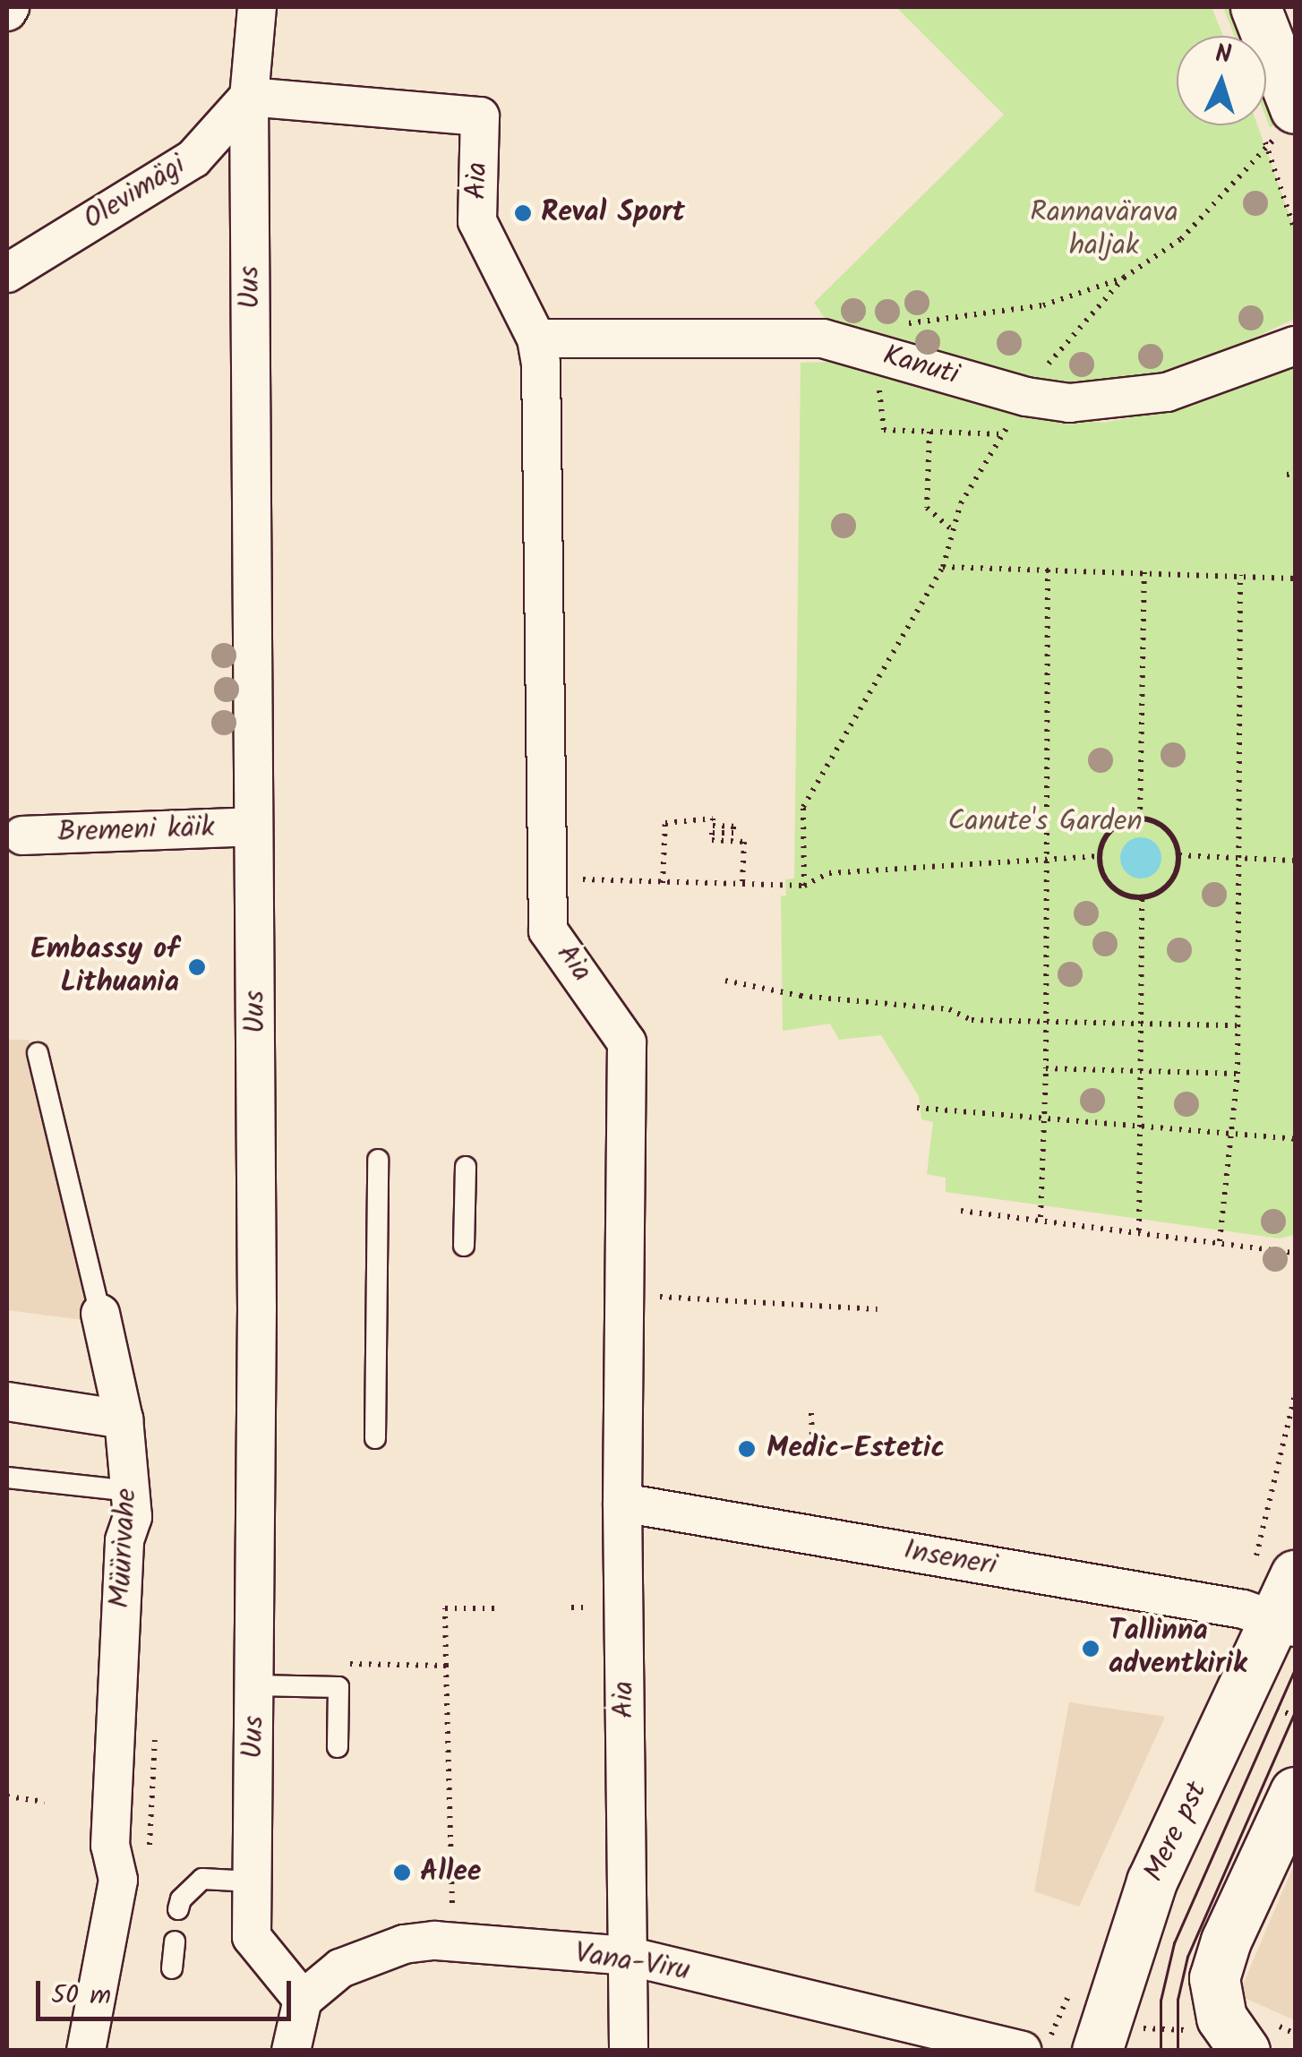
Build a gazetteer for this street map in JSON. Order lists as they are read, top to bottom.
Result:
{
  "streets": {
    "street": [
      "Aia",
      "Olevimägi",
      "Uus",
      "Kanuti",
      "Bremeni käik",
      "Müürivahe",
      "Inseneri",
      "Mere pst",
      "Vana-Viru"
    ]
  },
  "crossings": [
    ["Aia", "Olevimägi"],
    ["Aia", "Uus"],
    ["Aia", "Kanuti"],
    ["Aia", "Inseneri"],
    ["Aia", "Vana-Viru"],
    ["Olevimägi", "Uus"],
    ["Uus", "Bremeni käik"],
    ["Uus", "Vana-Viru"],
    ["Inseneri", "Mere pst"]
  ],
  "parks": ["Rannavärava haljak", "Canute's Garden"],
  "places": [
    "Reval Sport",
    "Embassy of Lithuania",
    "Medic-Estetic",
    "Tallinna adventkirik",
    "Allee"
  ],
  "scale_bar": "50 m",
  "north": "top"
}
